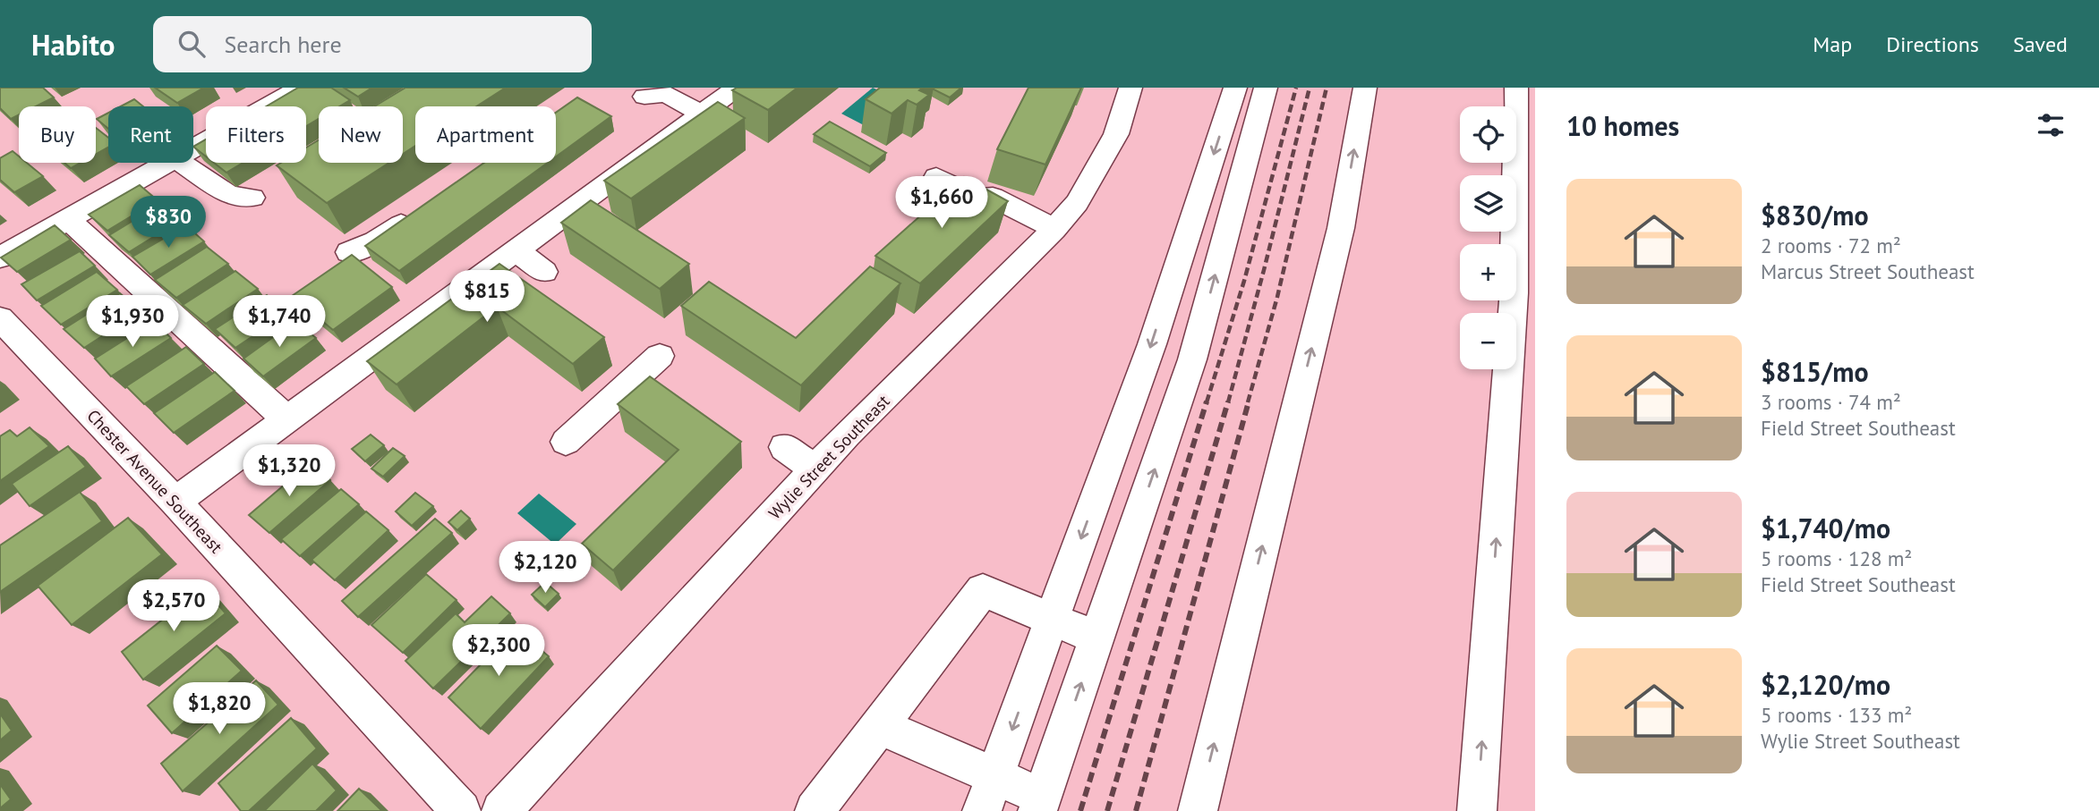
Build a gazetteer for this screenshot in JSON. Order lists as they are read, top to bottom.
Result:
{
  "streets": {
    "street": ["Wylie Street Southeast", "Chester Avenue Southeast"]
  },
  "page": {
    "header": "Habito",
    "search": "Search here",
    "nav": ["Map", "Directions", "Saved"],
    "heading": "10 homes",
    "map_buttons": ["+", "−"],
    "chip": [
      "Buy",
      "Rent",
      "Filters",
      "New",
      "Apartment"
    ],
    "list": [
      {
        "name": "$830/mo",
        "note": "2 rooms · 72 m² · Marcus Street Southeast"
      },
      {
        "name": "$815/mo",
        "note": "3 rooms · 74 m² · Field Street Southeast"
      },
      {
        "name": "$1,740/mo",
        "note": "5 rooms · 128 m² · Field Street Southeast"
      },
      {
        "name": "$2,120/mo",
        "note": "5 rooms · 133 m² · Wylie Street Southeast"
      }
    ],
    "price": [
      "$1,660",
      "$830",
      "$815",
      "$1,930",
      "$1,740",
      "$1,320",
      "$2,120",
      "$2,570",
      "$2,300",
      "$1,820"
    ]
  }
}
